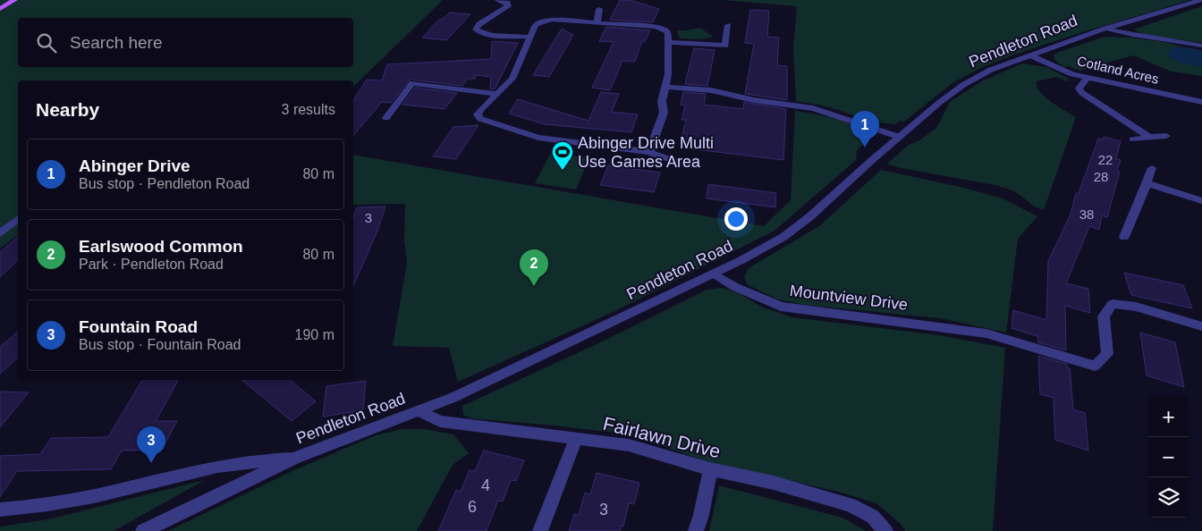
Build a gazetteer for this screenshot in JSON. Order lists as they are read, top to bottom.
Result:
{
  "streets": {
    "street": [
      "Pendleton Road",
      "Cotland Acres",
      "Mountview Drive",
      "Fairlawn Drive"
    ]
  },
  "crossings": [
    ["Pendleton Road", "Cotland Acres"],
    ["Pendleton Road", "Mountview Drive"],
    ["Pendleton Road", "Fairlawn Drive"]
  ],
  "places": {
    "sports": ["Abinger Drive Multi Use Games Area"]
  },
  "house_numbers": [
    "22",
    "28",
    "38",
    "3",
    "4",
    "6",
    "3"
  ],
  "page": {
    "search": "Search here",
    "heading": ["Nearby", "3 results"],
    "pins": ["1", "2", "3"],
    "list": [
      {
        "mark": "1",
        "name": "Abinger Drive",
        "note": "Bus stop · Pendleton Road",
        "value": "80 m"
      },
      {
        "mark": "2",
        "name": "Earlswood Common",
        "note": "Park · Pendleton Road",
        "value": "80 m"
      },
      {
        "mark": "3",
        "name": "Fountain Road",
        "note": "Bus stop · Fountain Road",
        "value": "190 m"
      }
    ],
    "map_buttons": ["+", "−"]
  }
}
